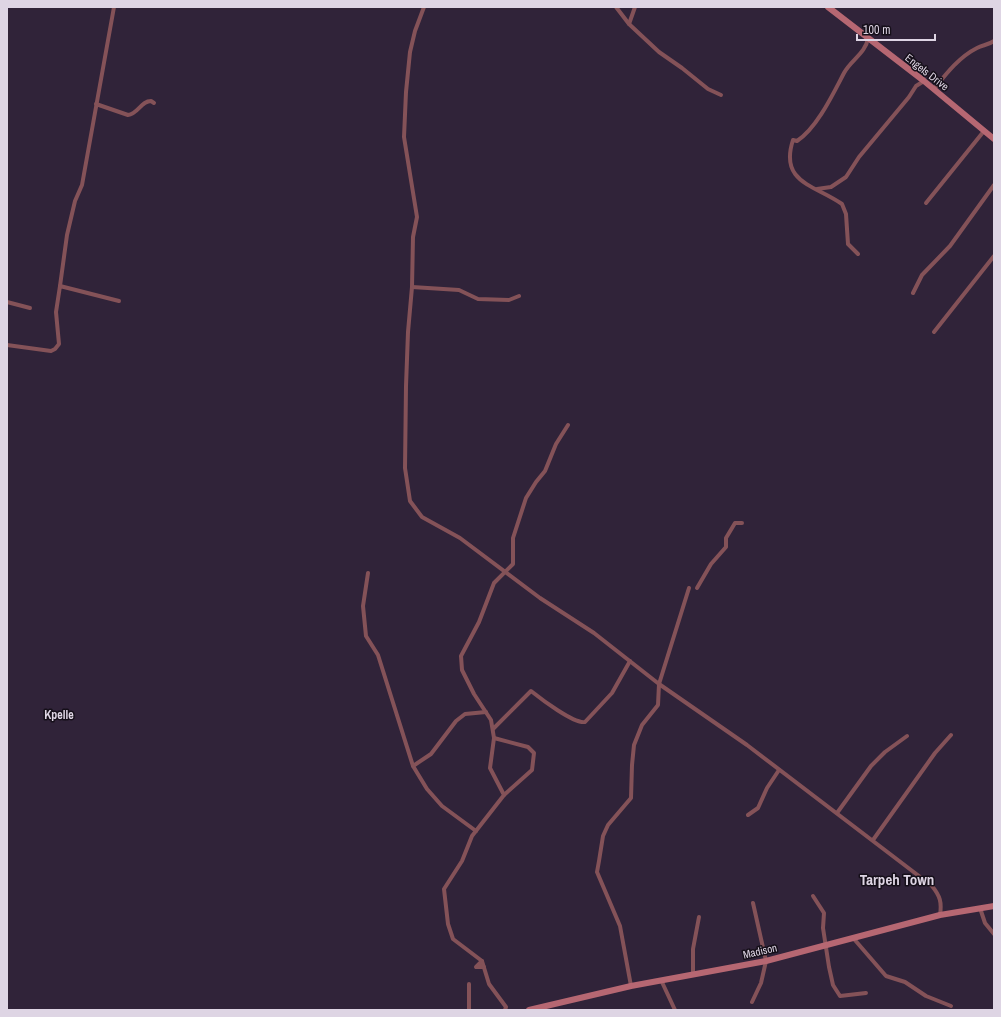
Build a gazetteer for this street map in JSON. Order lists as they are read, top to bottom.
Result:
{
  "streets": {
    "street": ["Engels Drive", "Madison"]
  },
  "districts": ["Kpelle", "Tarpeh Town"],
  "scale_bar": "100 m"
}
